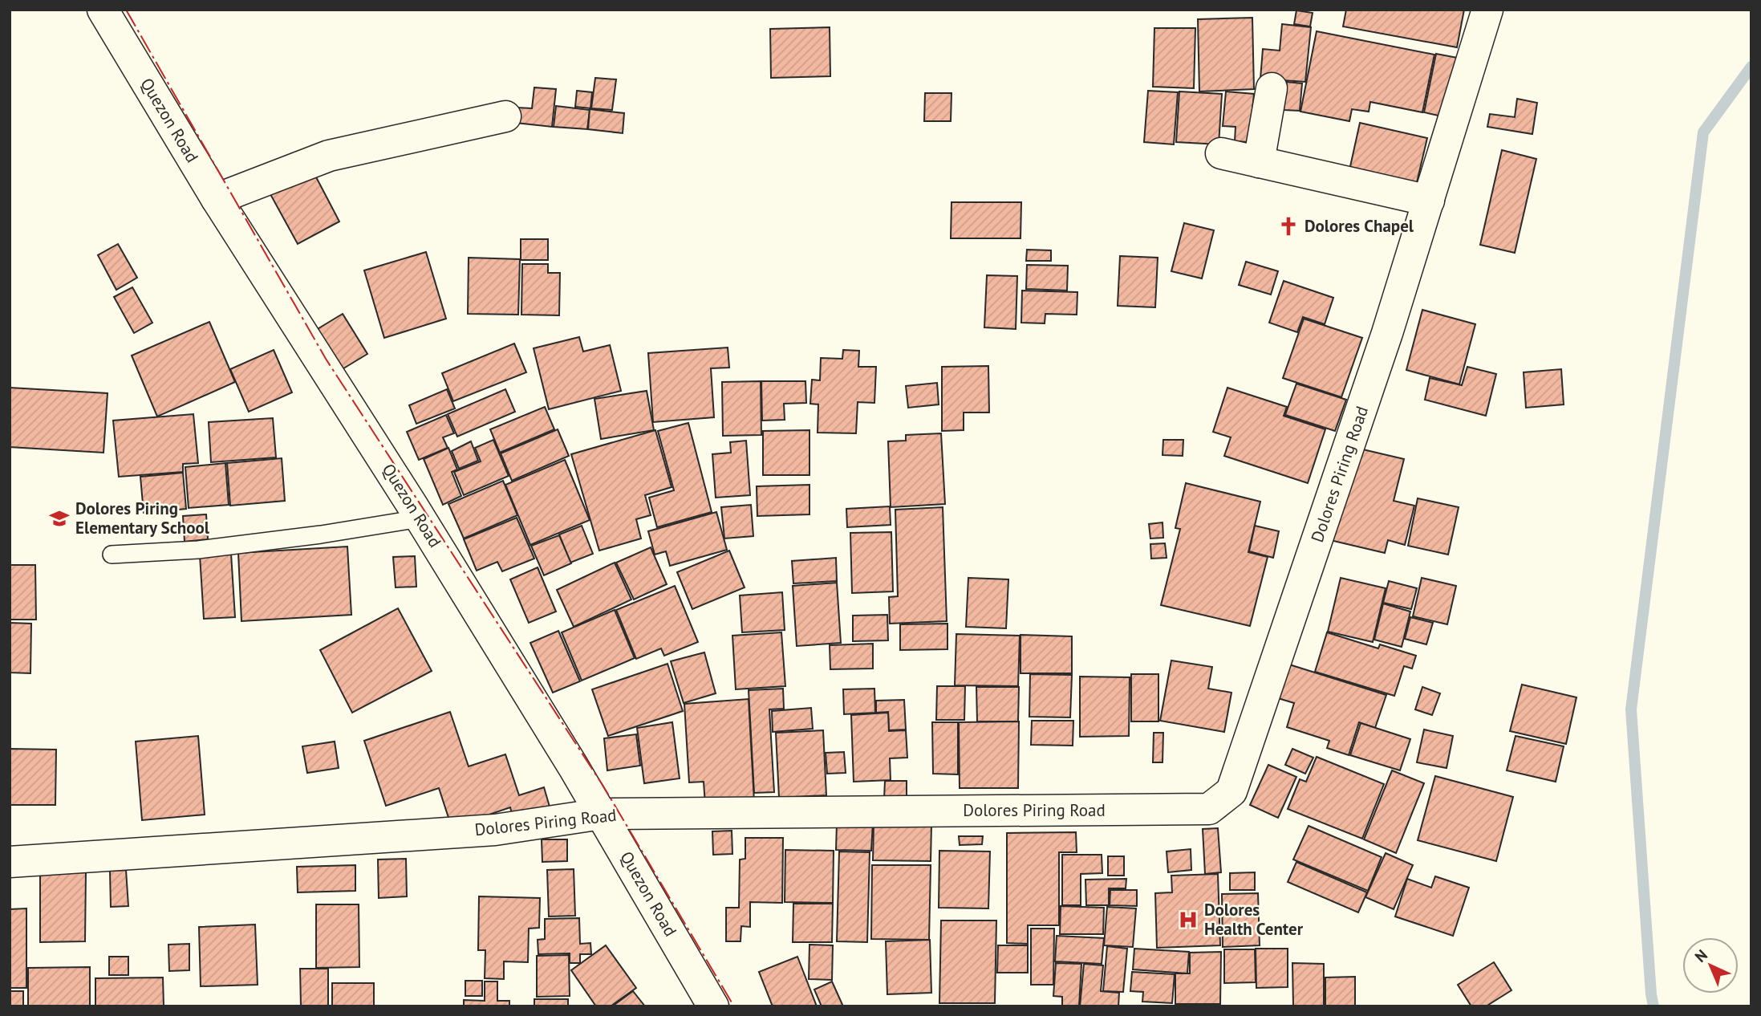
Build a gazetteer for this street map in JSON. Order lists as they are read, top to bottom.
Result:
{
  "streets": {
    "street": ["Quezon Road", "Dolores Piring Road"]
  },
  "crossings": [
    ["Quezon Road", "Dolores Piring Road"]
  ],
  "places": {
    "church": ["Dolores Chapel"],
    "school or university": ["Dolores Piring Elementary School"],
    "hospital": ["Dolores Health Center"]
  },
  "north": "top left"
}
